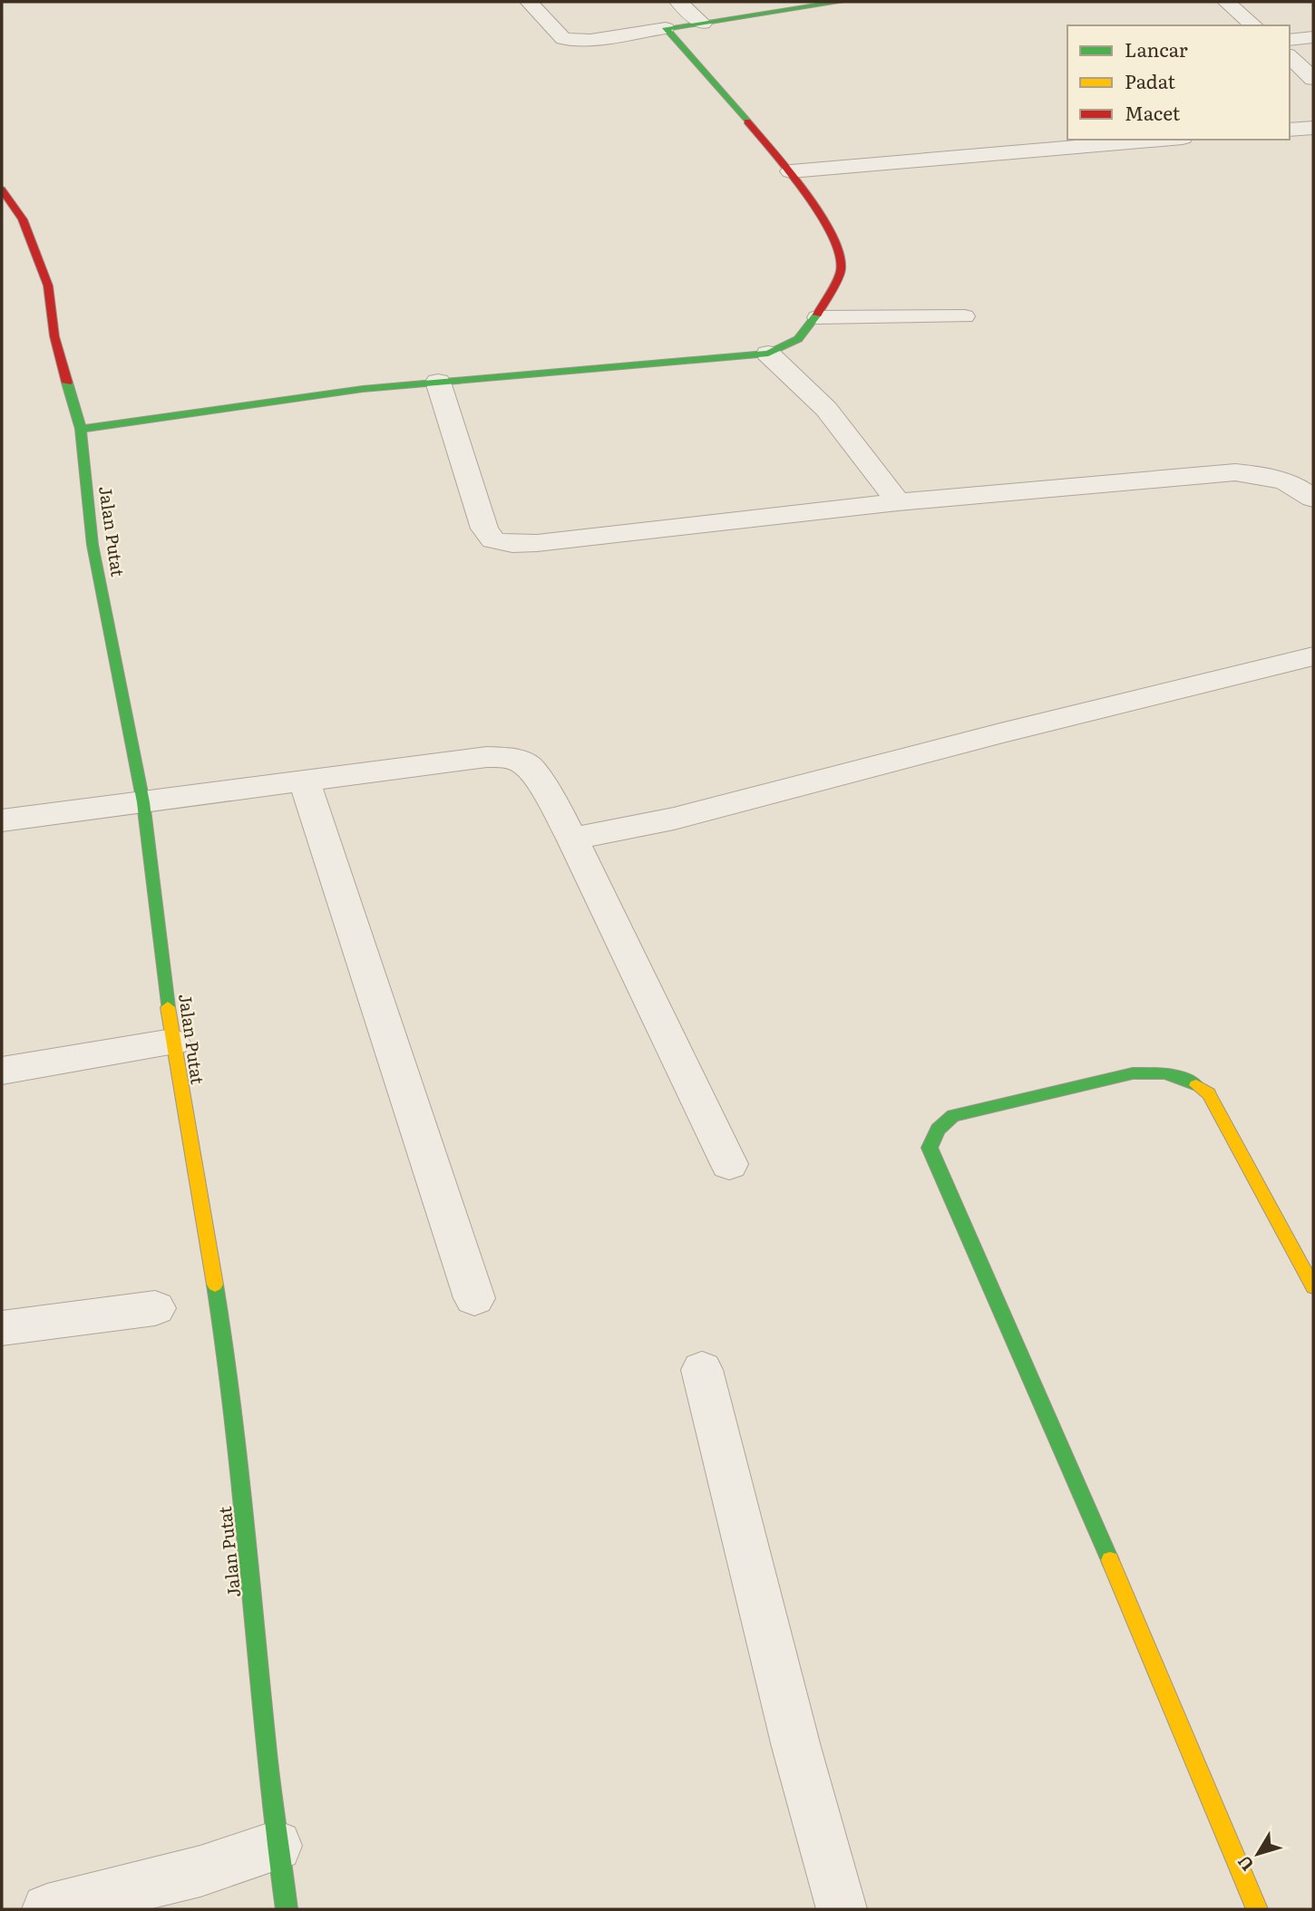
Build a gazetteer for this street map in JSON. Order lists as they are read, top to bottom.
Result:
{
  "streets": {
    "street": ["Jalan Putat"]
  },
  "legend": ["Lancar", "Padat", "Macet"],
  "north": "bottom left"
}
